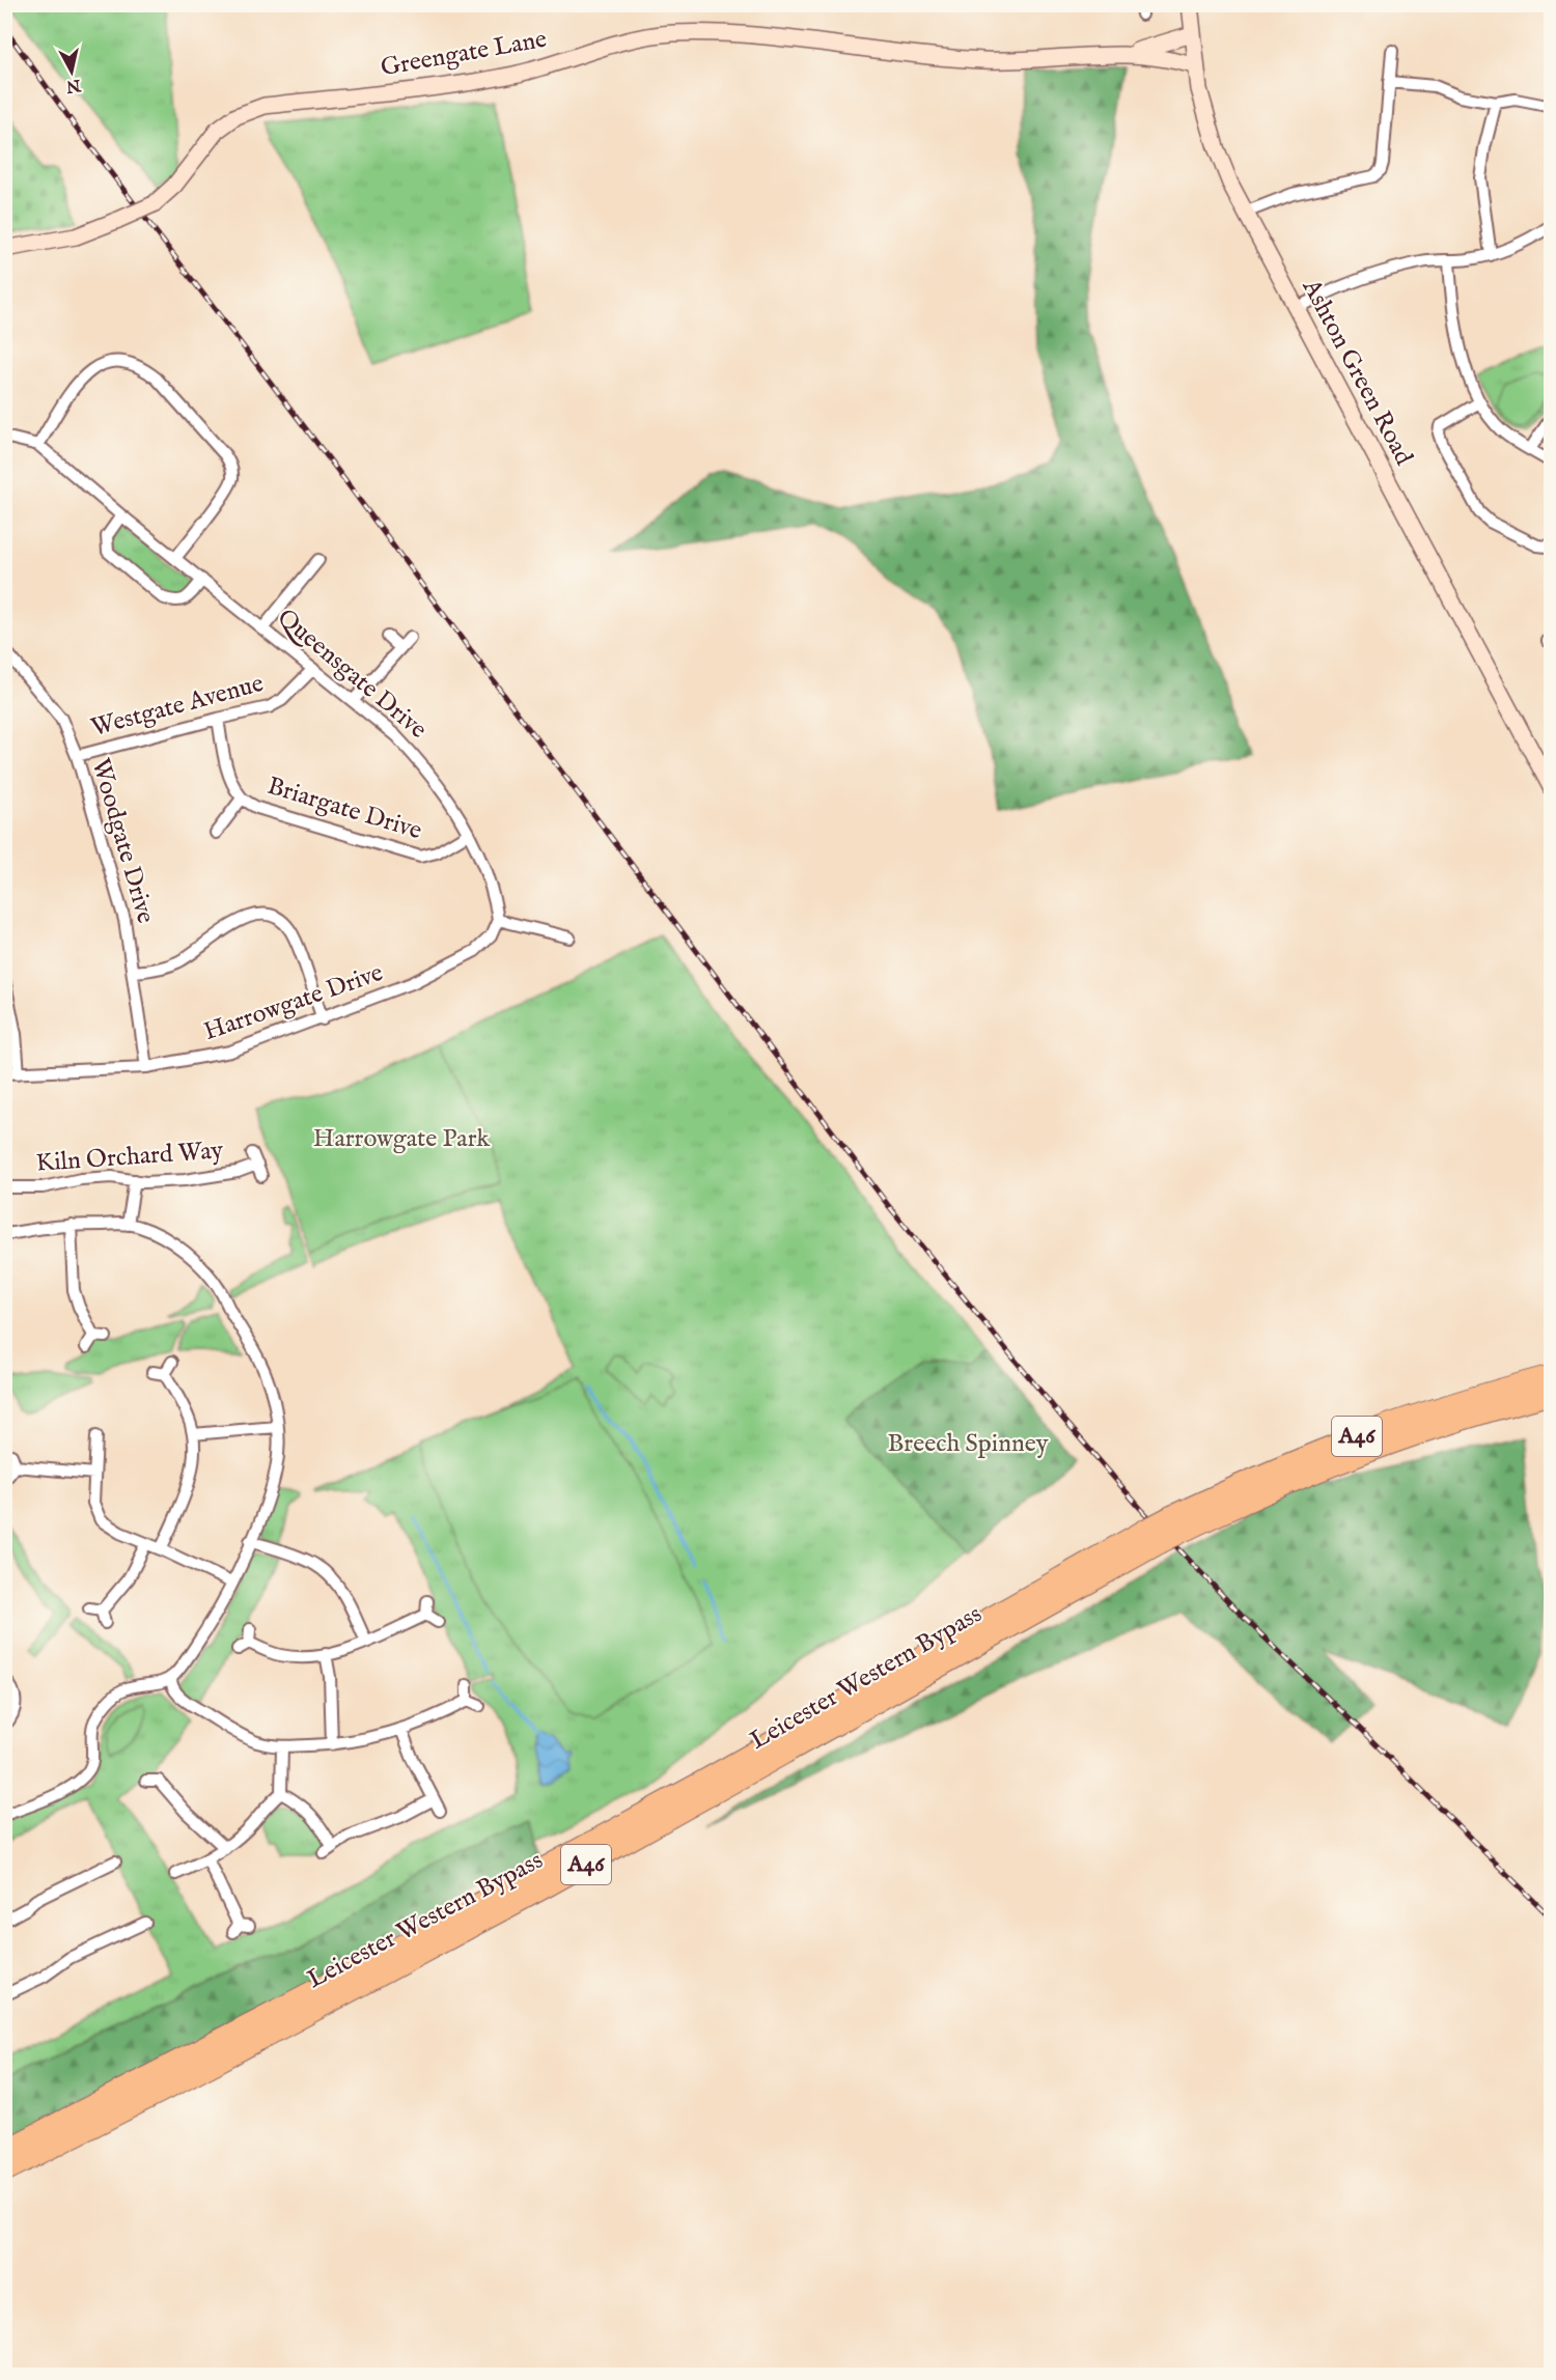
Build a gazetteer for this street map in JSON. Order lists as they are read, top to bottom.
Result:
{
  "streets": {
    "highway": ["A46", "Leicester Western Bypass"],
    "street": [
      "Greengate Lane",
      "Ashton Green Road",
      "Queensgate Drive",
      "Westgate Avenue",
      "Briargate Drive",
      "Woodgate Drive",
      "Harrowgate Drive",
      "Kiln Orchard Way"
    ]
  },
  "crossings": [
    ["Greengate Lane", "Ashton Green Road"],
    ["Queensgate Drive", "Westgate Avenue"],
    ["Queensgate Drive", "Briargate Drive"],
    ["Queensgate Drive", "Harrowgate Drive"],
    ["Westgate Avenue", "Briargate Drive"],
    ["Westgate Avenue", "Woodgate Drive"],
    ["Woodgate Drive", "Harrowgate Drive"],
    ["A46", "Leicester Western Bypass"]
  ],
  "parks": ["Harrowgate Park", "Breech Spinney"],
  "north": "bottom"
}
